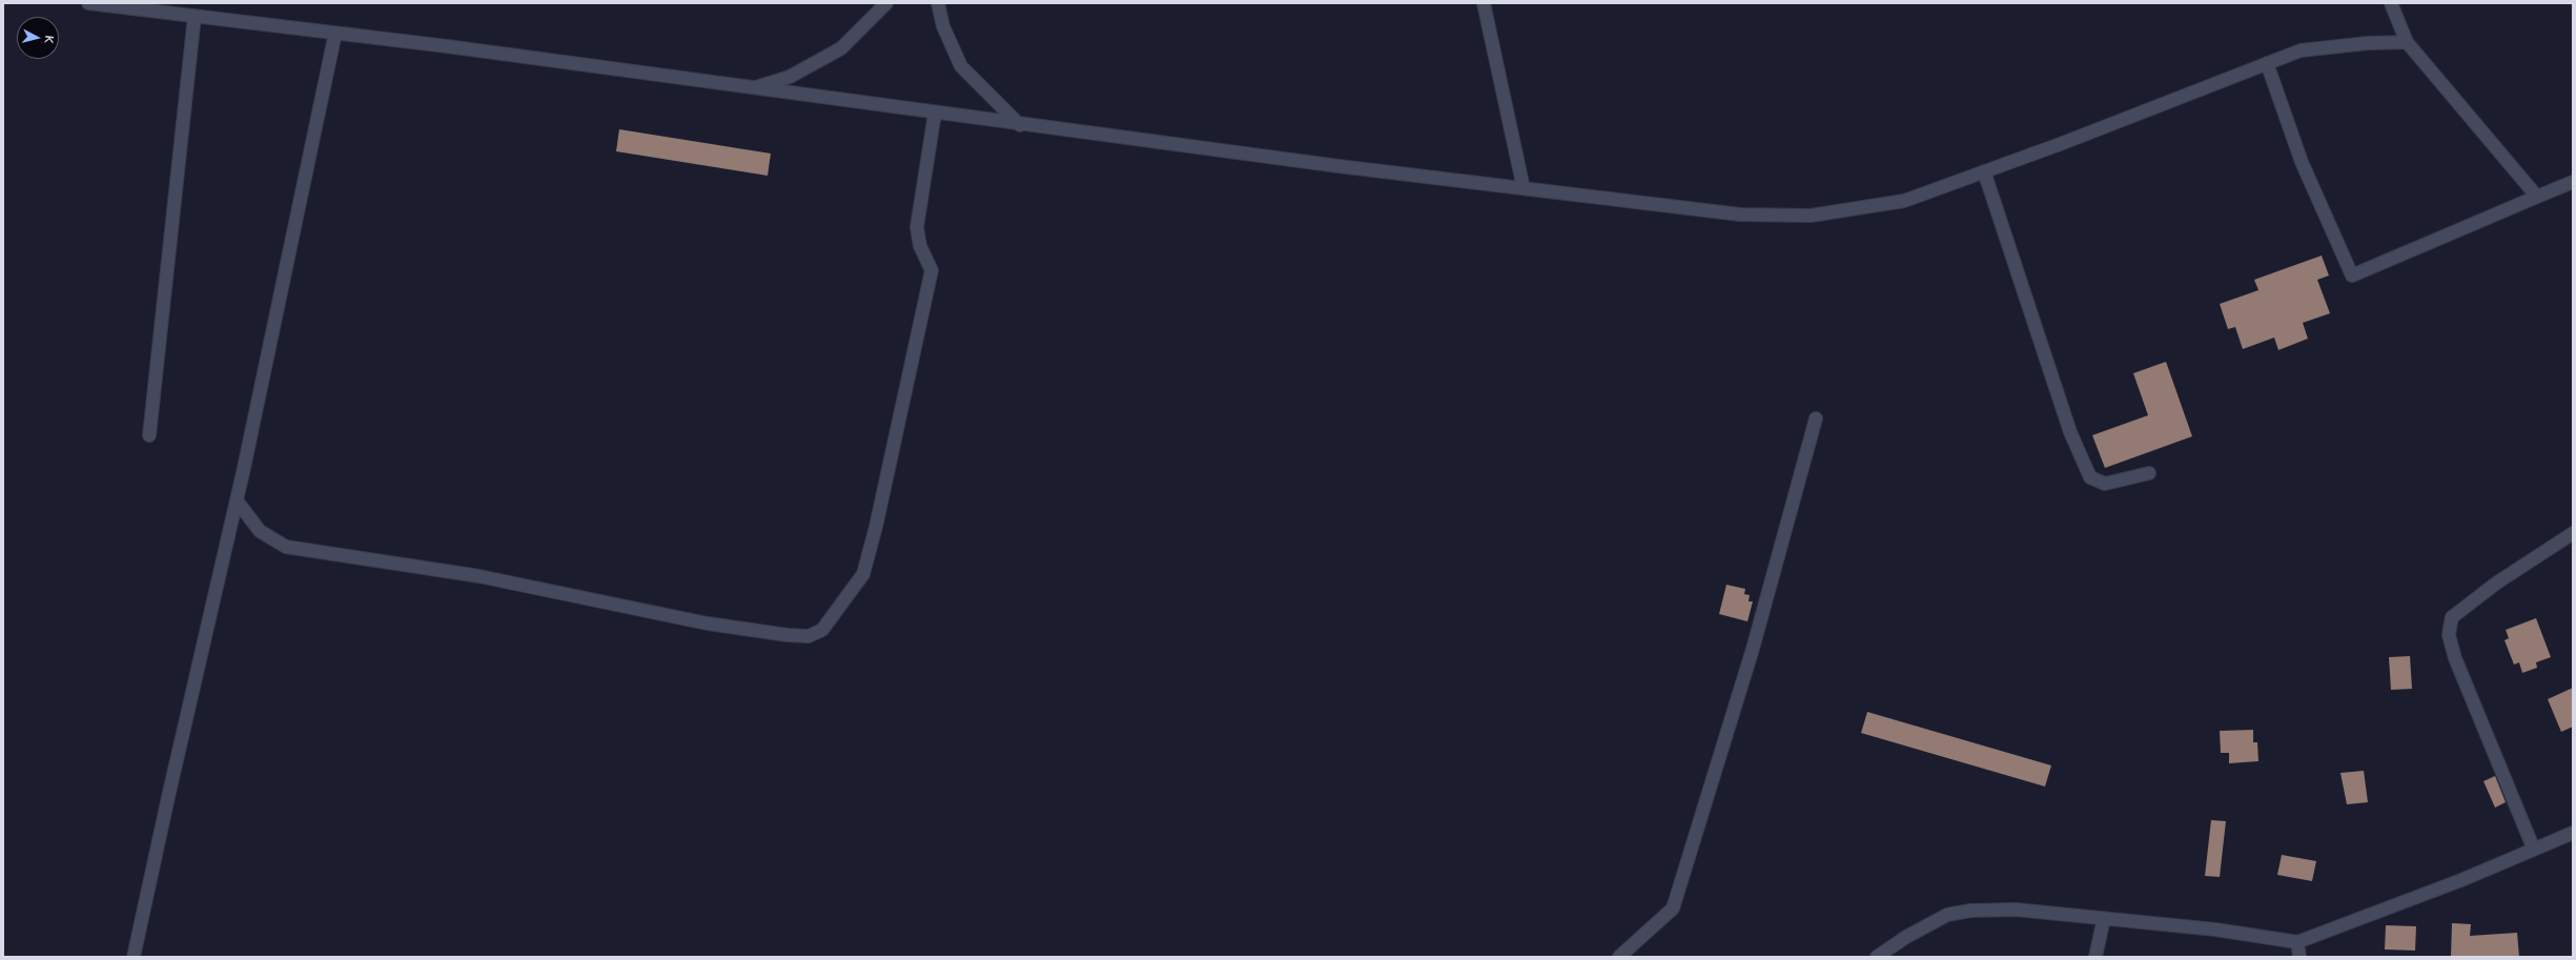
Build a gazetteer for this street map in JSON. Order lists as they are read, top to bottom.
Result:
{
  "north": "right"
}
